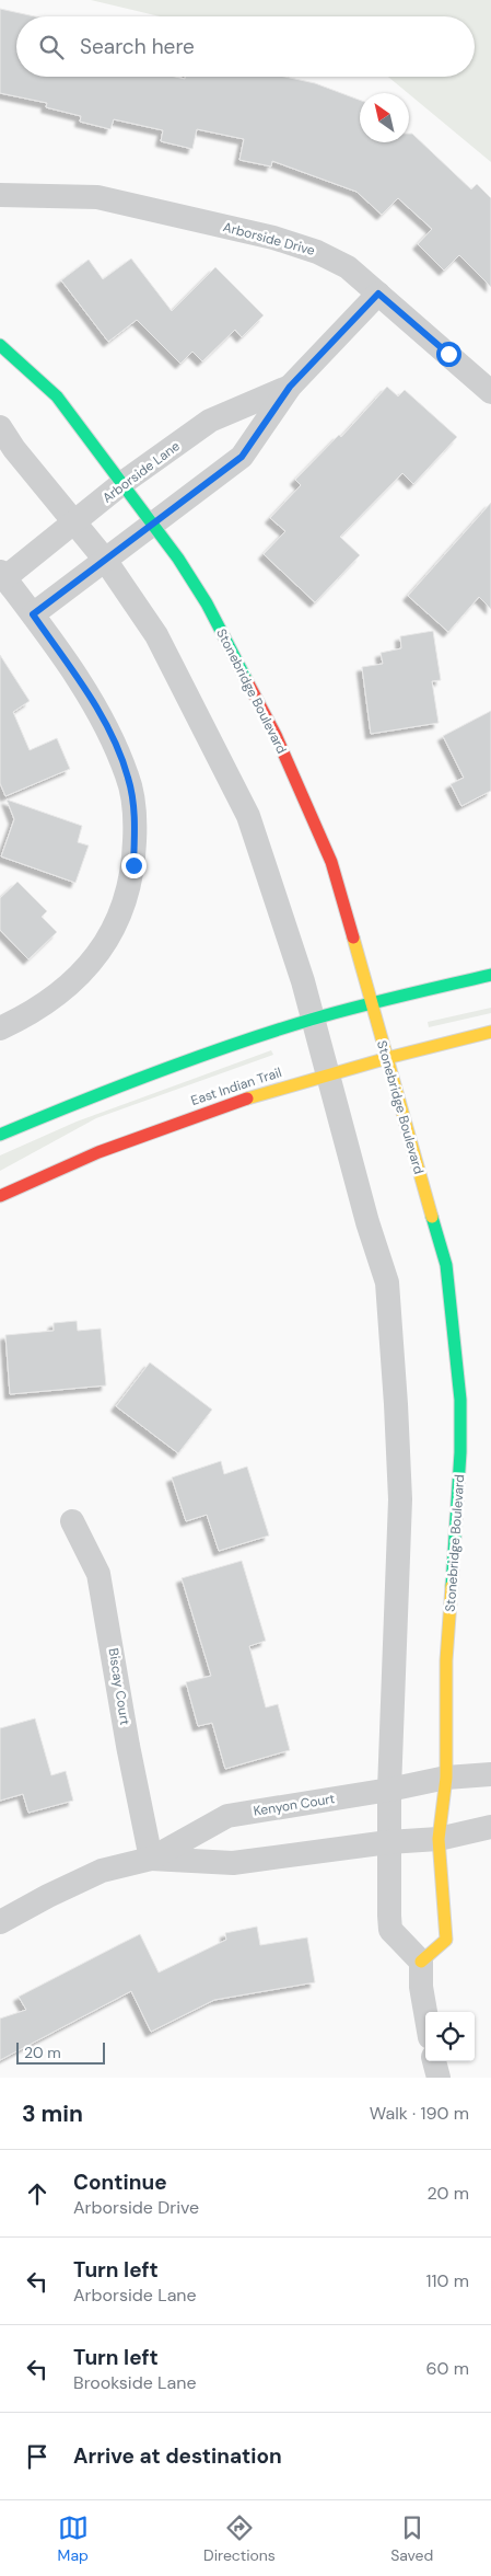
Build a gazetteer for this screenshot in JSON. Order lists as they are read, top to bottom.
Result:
{
  "streets": {
    "street": [
      "Arborside Drive",
      "Arborside Lane",
      "Stonebridge Boulevard",
      "East Indian Trail",
      "Biscay Court",
      "Kenyon Court"
    ]
  },
  "crossings": [
    ["Arborside Drive", "Arborside Lane"],
    ["Arborside Lane", "Stonebridge Boulevard"],
    ["Stonebridge Boulevard", "East Indian Trail"],
    ["Stonebridge Boulevard", "Kenyon Court"],
    ["Biscay Court", "Kenyon Court"]
  ],
  "scale_bar": "20 m",
  "north": "top left",
  "page": {
    "search": "Search here",
    "scale": "20 m",
    "heading": ["3 min", "Walk · 190 m"],
    "list": [
      ["Continue", "Arborside Drive", "20 m"],
      ["Turn left", "Arborside Lane", "110 m"],
      ["Turn left", "Brookside Lane", "60 m"],
      "Arrive at destination"
    ],
    "nav": ["Map", "Directions", "Saved"]
  }
}
